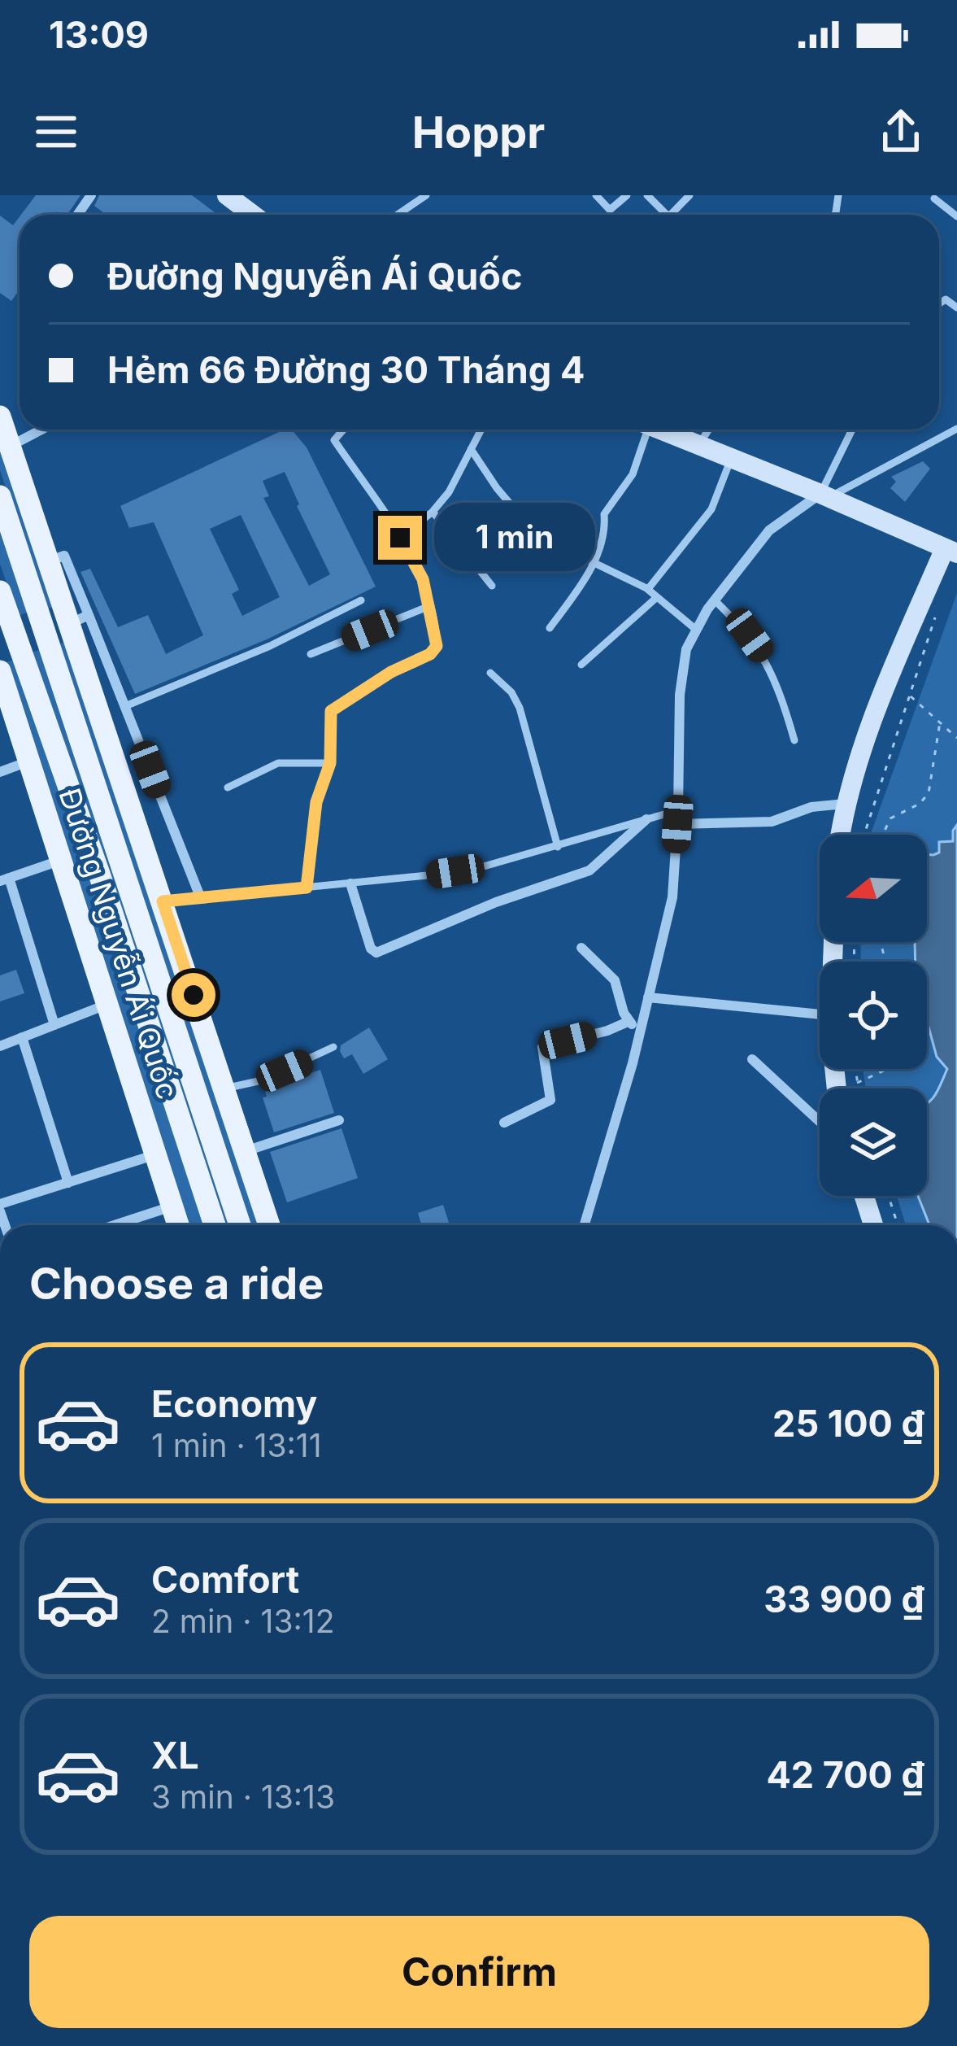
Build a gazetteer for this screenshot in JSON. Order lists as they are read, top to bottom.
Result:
{
  "streets": {
    "main road": ["Đường Nguyễn Ái Quốc"]
  },
  "north": "left",
  "page": {
    "status": "13:09",
    "header": "Hoppr",
    "banner": ["Đường Nguyễn Ái Quốc", "Hẻm 66 Đường 30 Tháng 4"],
    "bubble": "1 min",
    "heading": "Choose a ride",
    "list": [
      {
        "name": "Economy",
        "note": "1 min · 13:11",
        "value": "25 100 ₫"
      },
      {
        "name": "Comfort",
        "note": "2 min · 13:12",
        "value": "33 900 ₫"
      },
      {
        "name": "XL",
        "note": "3 min · 13:13",
        "value": "42 700 ₫"
      }
    ],
    "buttons": "Confirm"
  }
}
